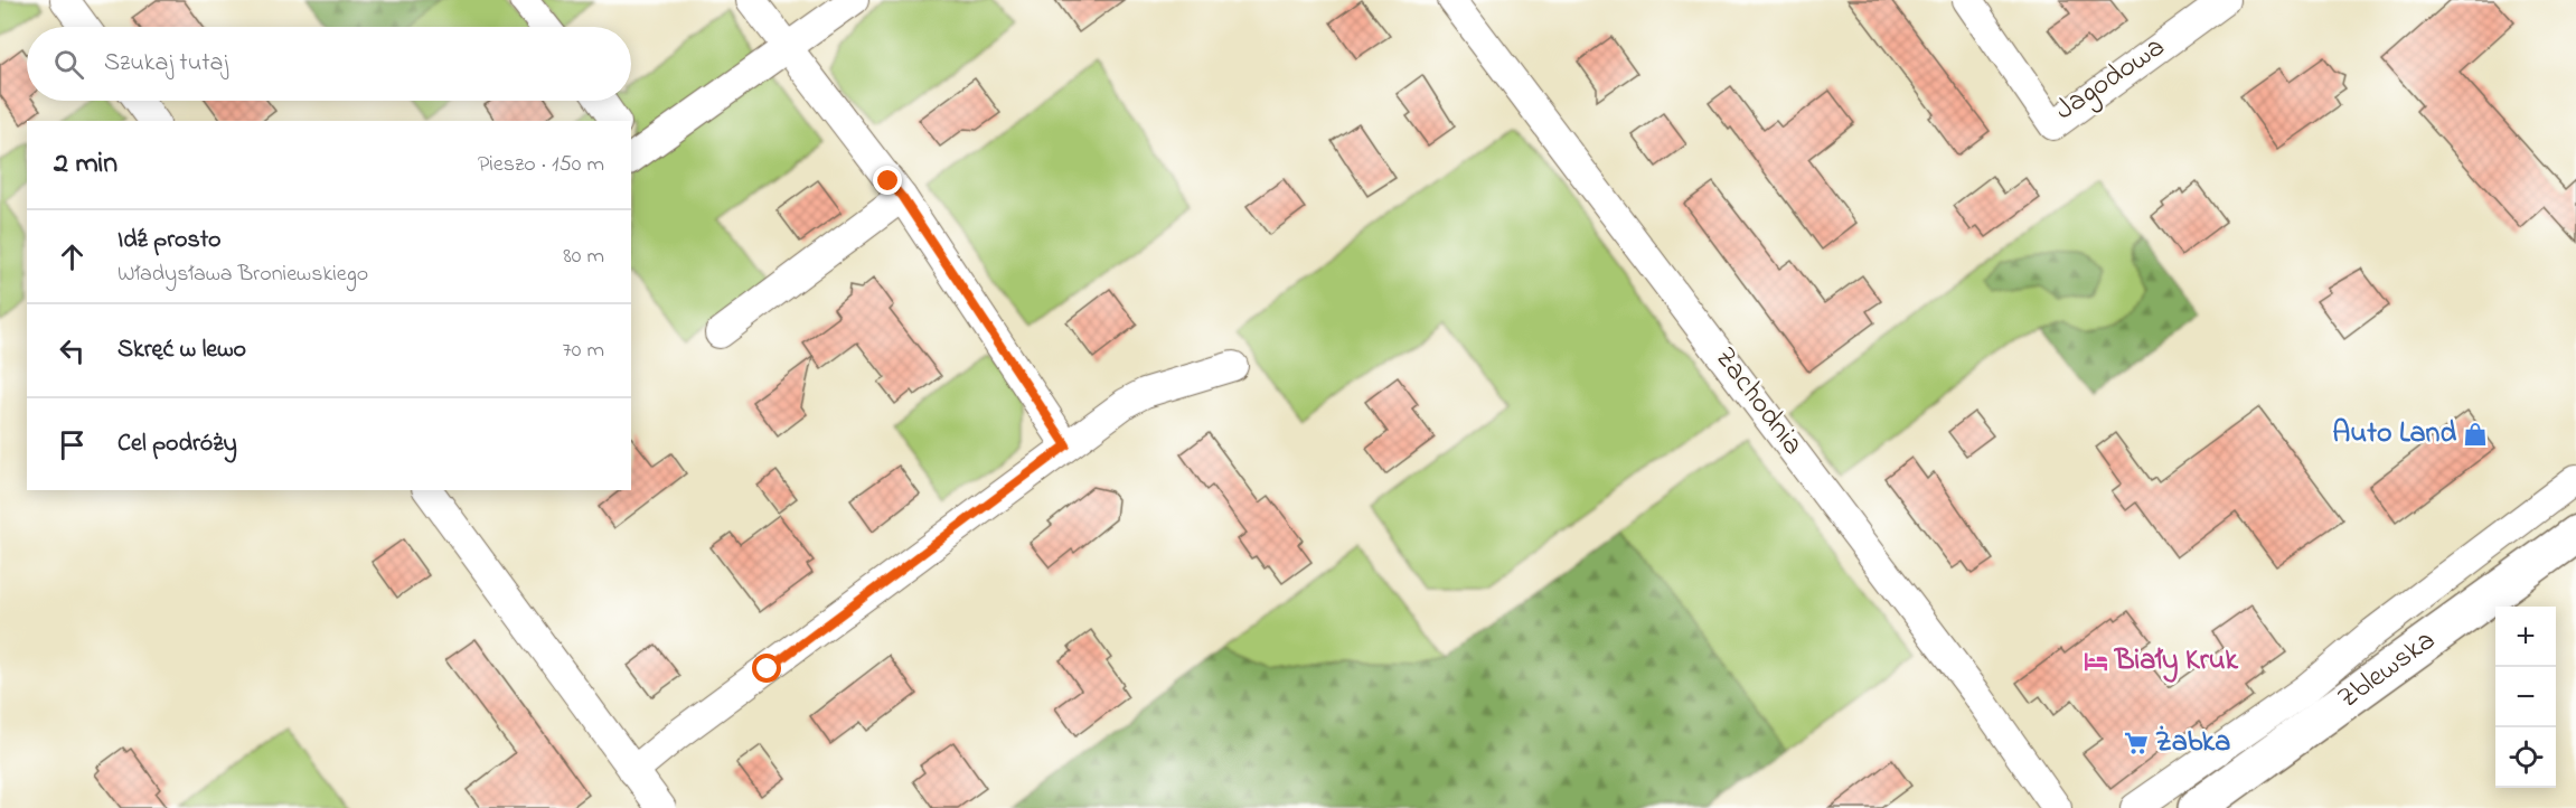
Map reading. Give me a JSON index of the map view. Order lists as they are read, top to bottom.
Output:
{
  "streets": {
    "main road": ["Zblewska"],
    "street": ["Jagodowa", "Zachodnia"]
  },
  "places": {
    "shop": ["Auto Land"],
    "hotel": ["Biały Kruk"],
    "supermarket": ["Żabka"]
  },
  "page": {
    "search": "Szukaj tutaj",
    "heading": ["2 min", "Pieszo · 150 m"],
    "list": [
      ["Idź prosto", "Władysława Broniewskiego", "80 m"],
      ["Skręć w lewo", "70 m"],
      "Cel podróży"
    ],
    "map_buttons": ["+", "−"]
  }
}
